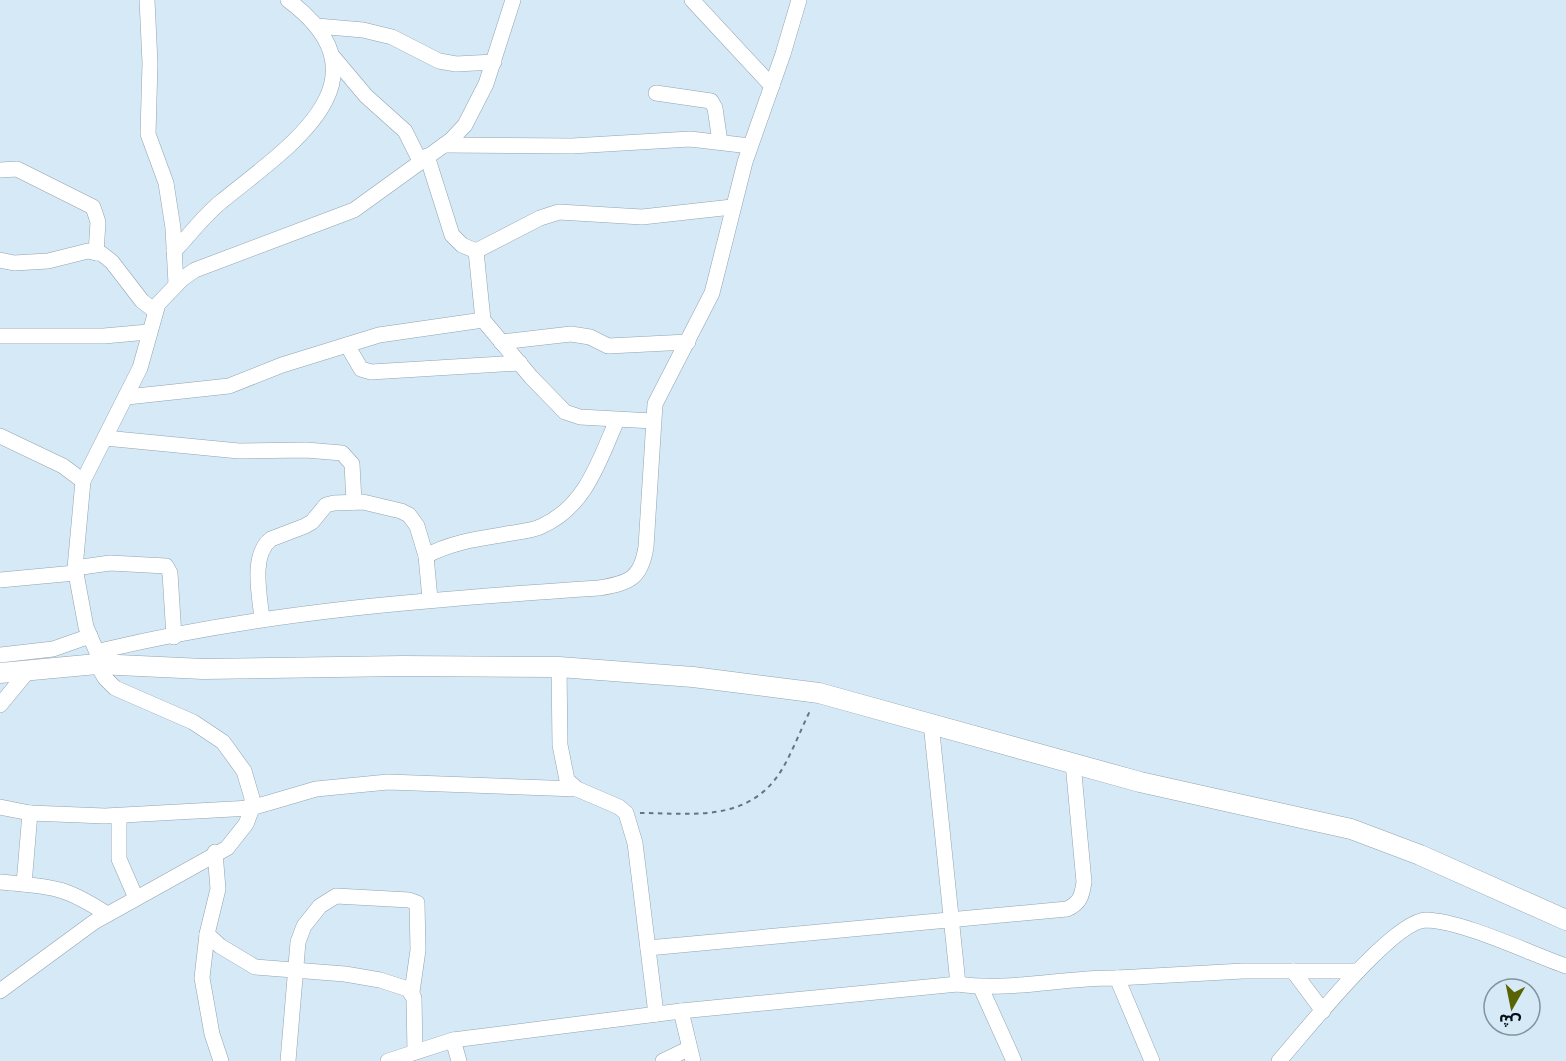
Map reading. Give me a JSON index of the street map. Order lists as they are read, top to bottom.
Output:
{
  "north": "bottom"
}
